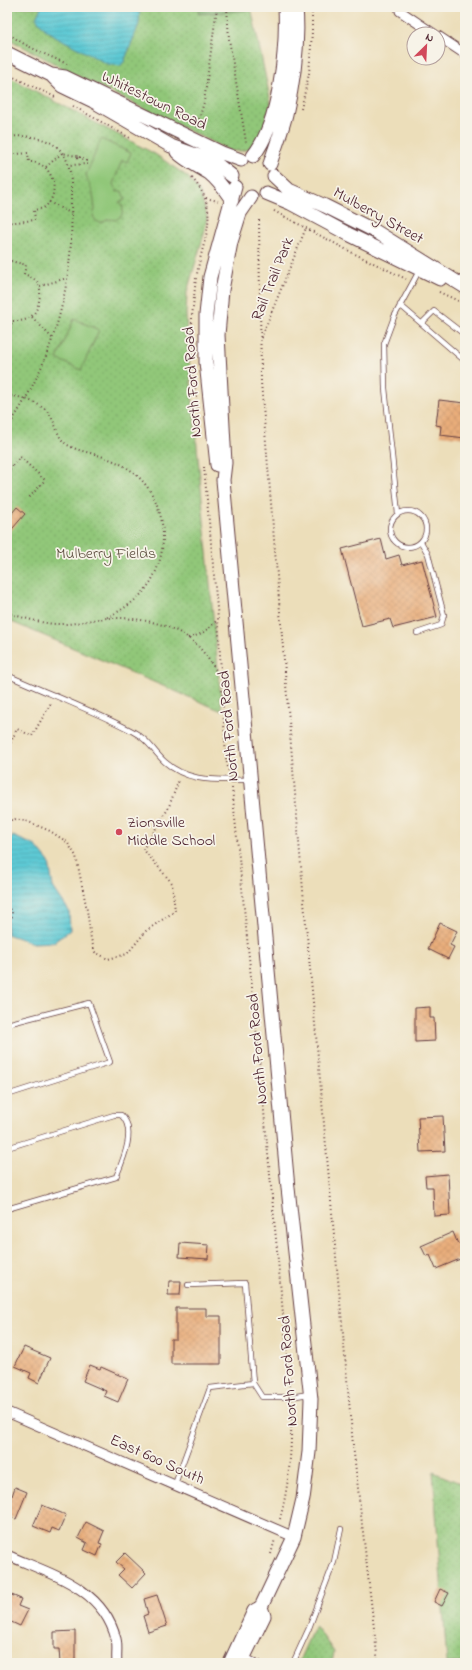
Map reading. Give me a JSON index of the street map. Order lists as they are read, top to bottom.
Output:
{
  "streets": {
    "main road": ["Whitestown Road", "Mulberry Street", "North Ford Road"],
    "street": ["East 600 South"],
    "path": ["Rail Trail Park"]
  },
  "crossings": [
    ["Whitestown Road", "Mulberry Street"],
    ["Whitestown Road", "North Ford Road"],
    ["Mulberry Street", "North Ford Road"],
    ["North Ford Road", "East 600 South"]
  ],
  "parks": ["Mulberry Fields"],
  "places": ["Zionsville Middle School"],
  "north": "top right"
}
